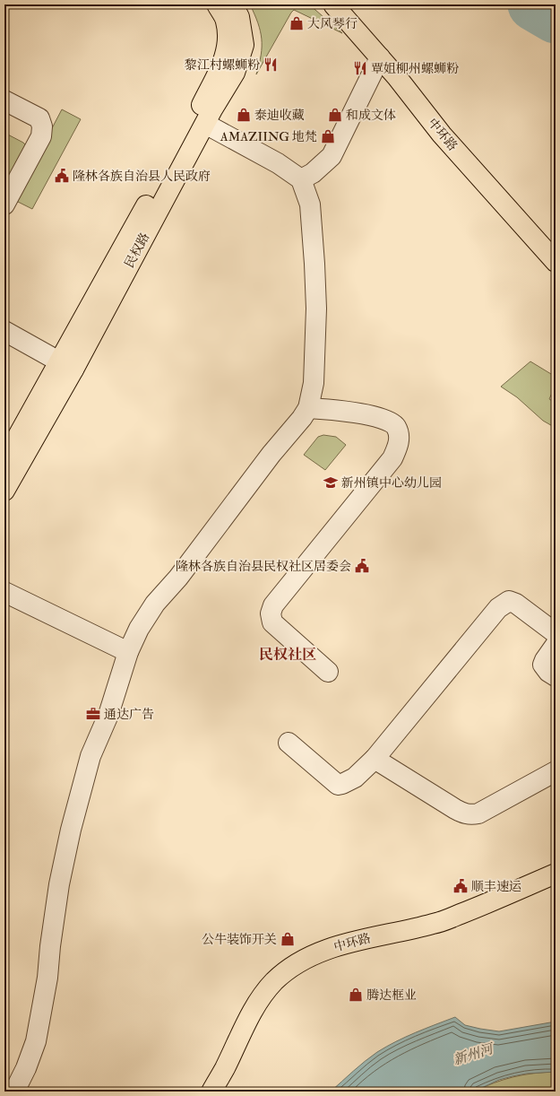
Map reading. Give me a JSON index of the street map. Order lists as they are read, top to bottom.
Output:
{
  "streets": {
    "main road": ["中环路", "民权路"]
  },
  "districts": ["民权社区"],
  "water": ["新州河"],
  "places": {
    "shop": [
      "大风琴行",
      "泰迪收藏",
      "和成文体",
      "AMAZIING 地梵",
      "公牛装饰开关",
      "腾达框业"
    ],
    "restaurant": ["黎江村螺蛳粉", "覃姐柳州螺蛳粉"],
    "public building": ["隆林各族自治县人民政府", "隆林各族自治县民权社区居委会", "顺丰速运"],
    "school or university": ["新州镇中心幼儿园"],
    "office": ["通达广告"]
  }
}
